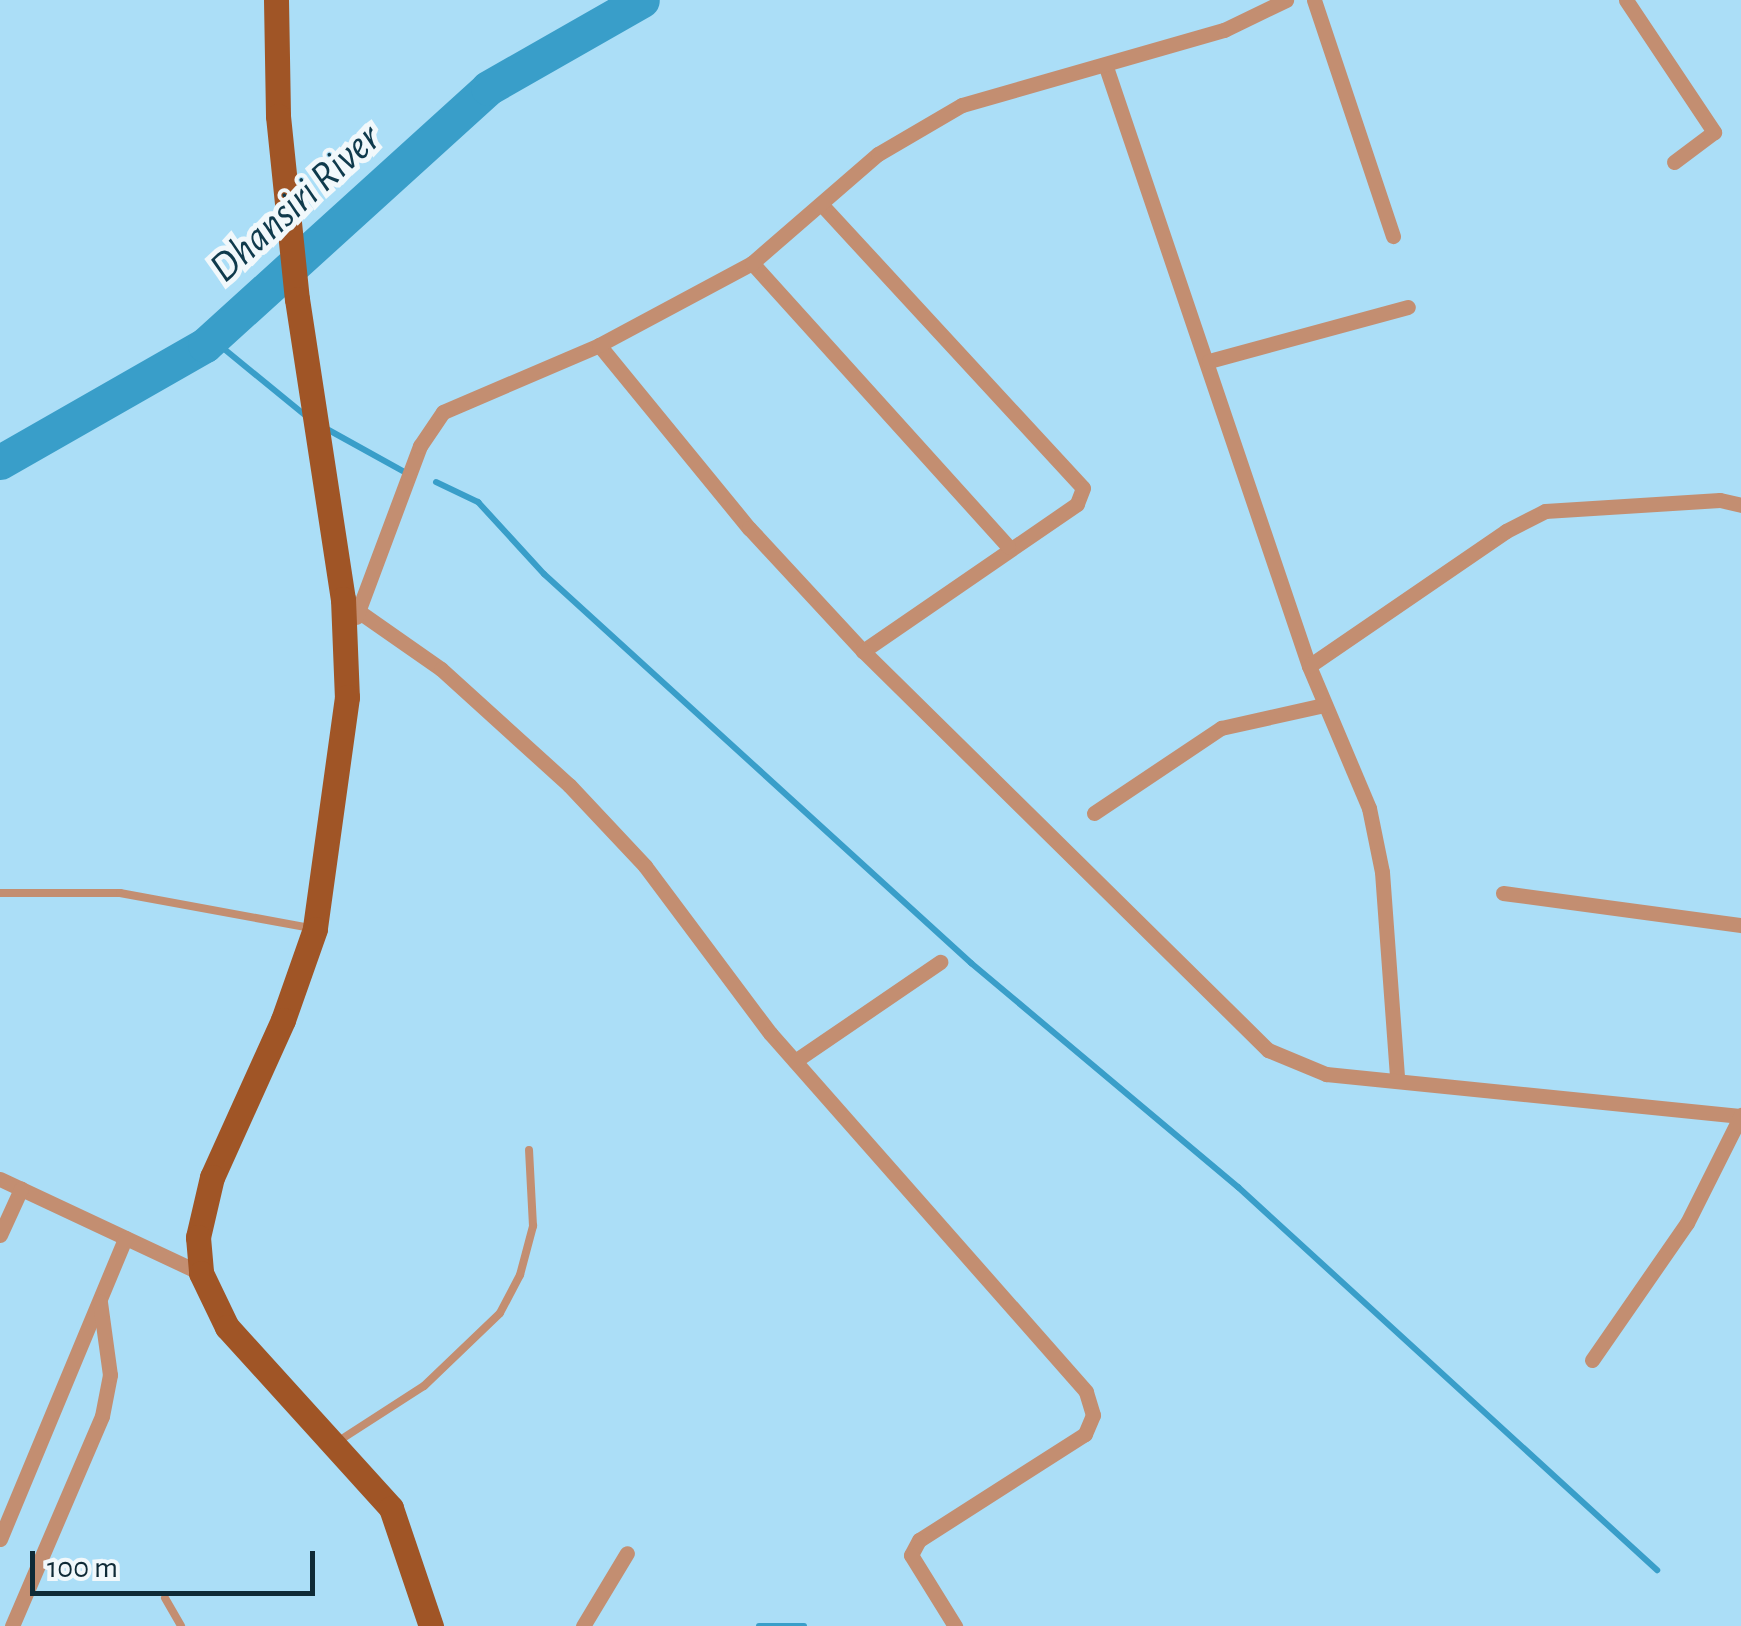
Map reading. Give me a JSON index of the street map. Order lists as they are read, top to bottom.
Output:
{
  "water": ["Dhansiri River"],
  "scale_bar": "100 m"
}
